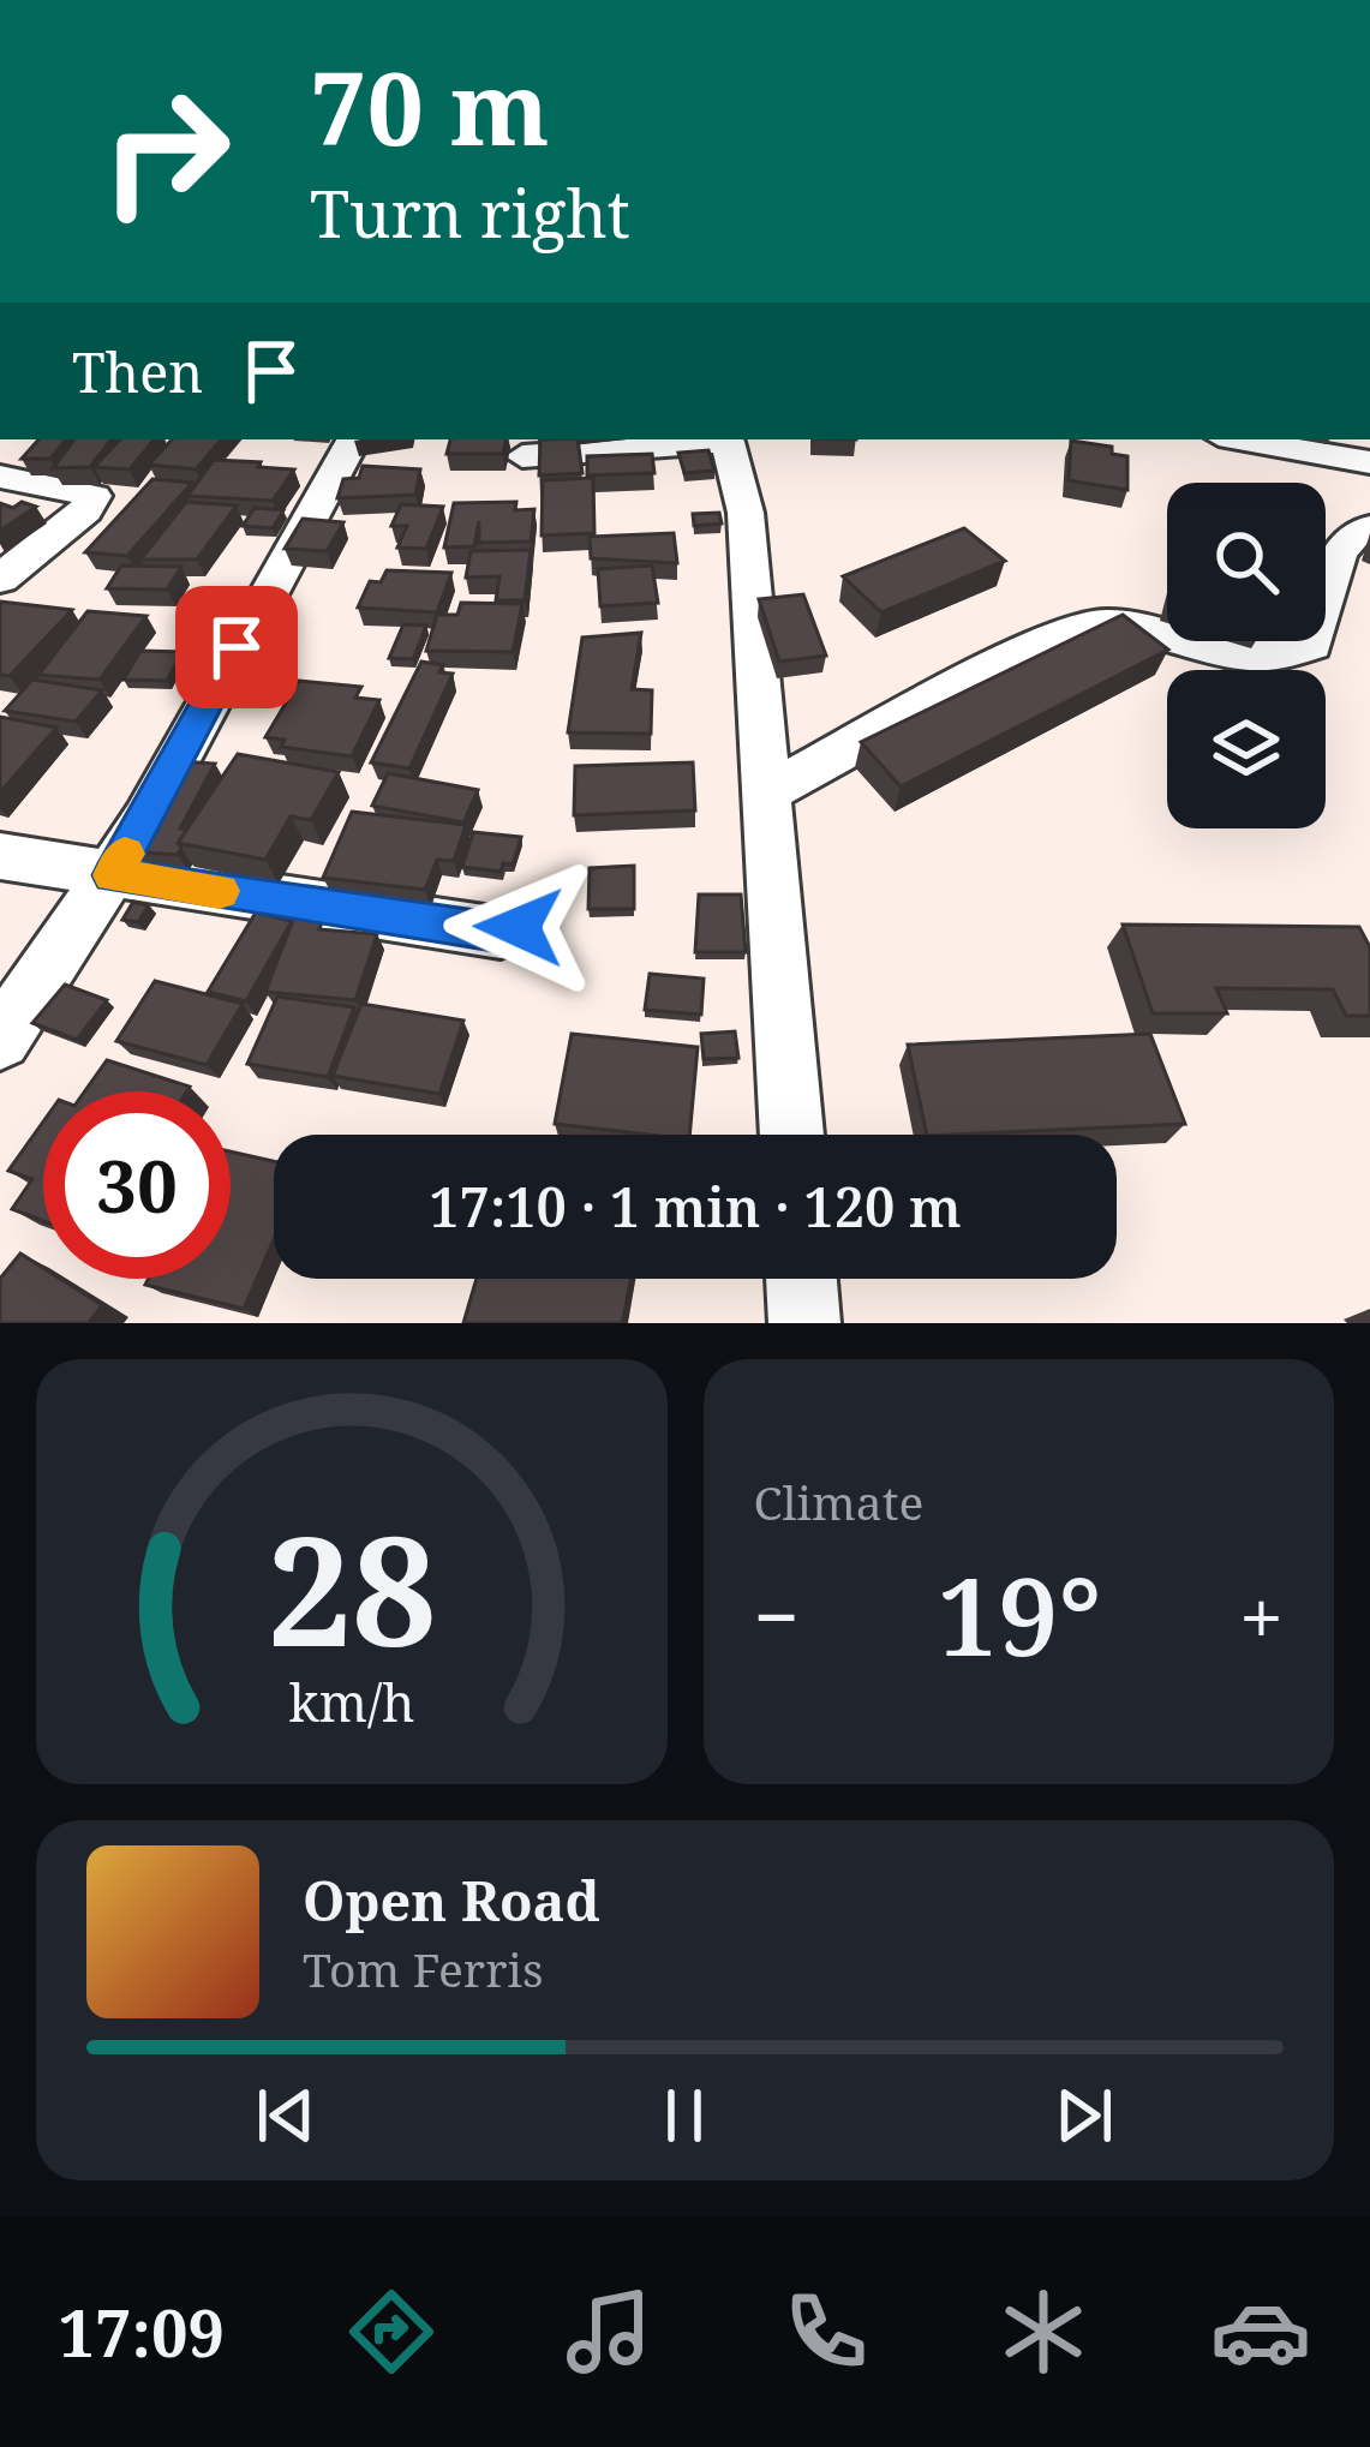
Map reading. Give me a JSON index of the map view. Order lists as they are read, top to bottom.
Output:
{
  "page": {
    "turn": ["70 m", "Turn right"],
    "then": "Then",
    "limit": "30",
    "trip": "17:10 · 1 min · 120 m",
    "tile": "Climate",
    "heat": ["−", "19°", "+"],
    "song": ["Open Road", "Tom Ferris"],
    "tabs": "17:09",
    "gauge": ["28", "km/h"]
  }
}
